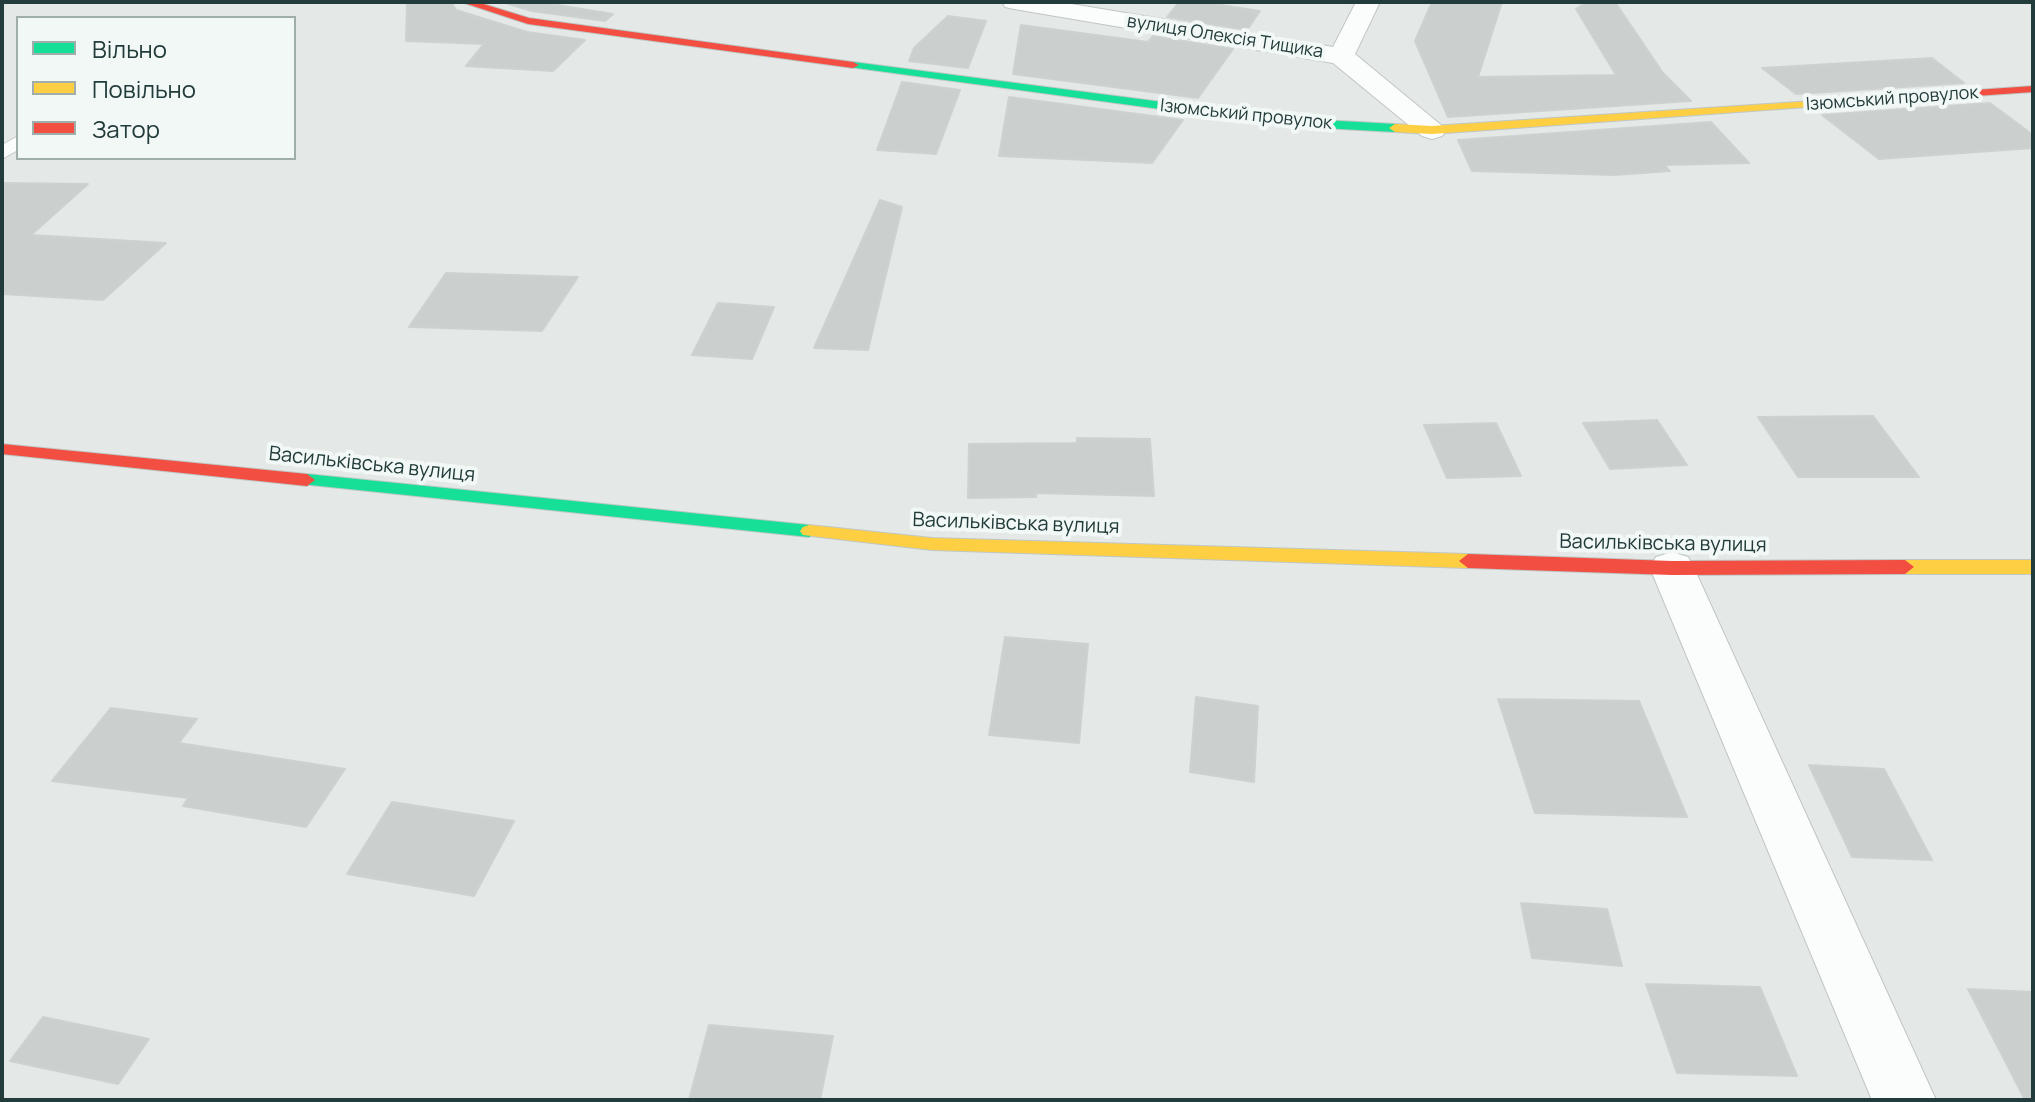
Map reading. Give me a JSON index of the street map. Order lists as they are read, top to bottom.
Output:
{
  "streets": {
    "street": ["вулиця Олексія Тищика", "Ізюмський провулок", "Васильківська вулиця"]
  },
  "legend": ["Вільно", "Повільно", "Затор"]
}
